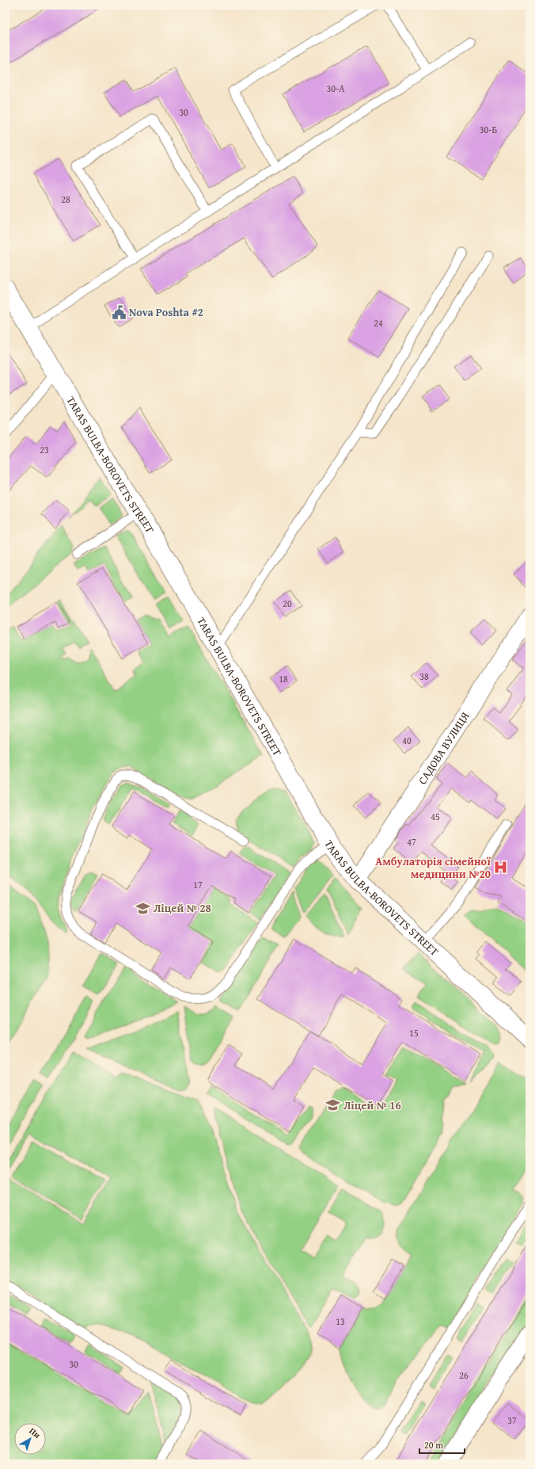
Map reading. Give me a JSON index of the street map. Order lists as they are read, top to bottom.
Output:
{
  "streets": {
    "street": ["TARAS BULBA-BOROVETS STREET", "САДОВА ВУЛИЦЯ"]
  },
  "crossings": [
    ["TARAS BULBA-BOROVETS STREET", "САДОВА ВУЛИЦЯ"]
  ],
  "places": {
    "public building": ["Nova Poshta #2"],
    "hospital": ["Амбулаторія сімейної медицини №20"],
    "school or university": ["Ліцей № 28", "Ліцей № 16"]
  },
  "house_numbers": [
    "30-А",
    "30",
    "30-Б",
    "28",
    "24",
    "23",
    "20",
    "38",
    "18",
    "40",
    "45",
    "47",
    "17",
    "15",
    "13",
    "30",
    "26",
    "37"
  ],
  "scale_bar": "20 m",
  "north": "top right"
}
